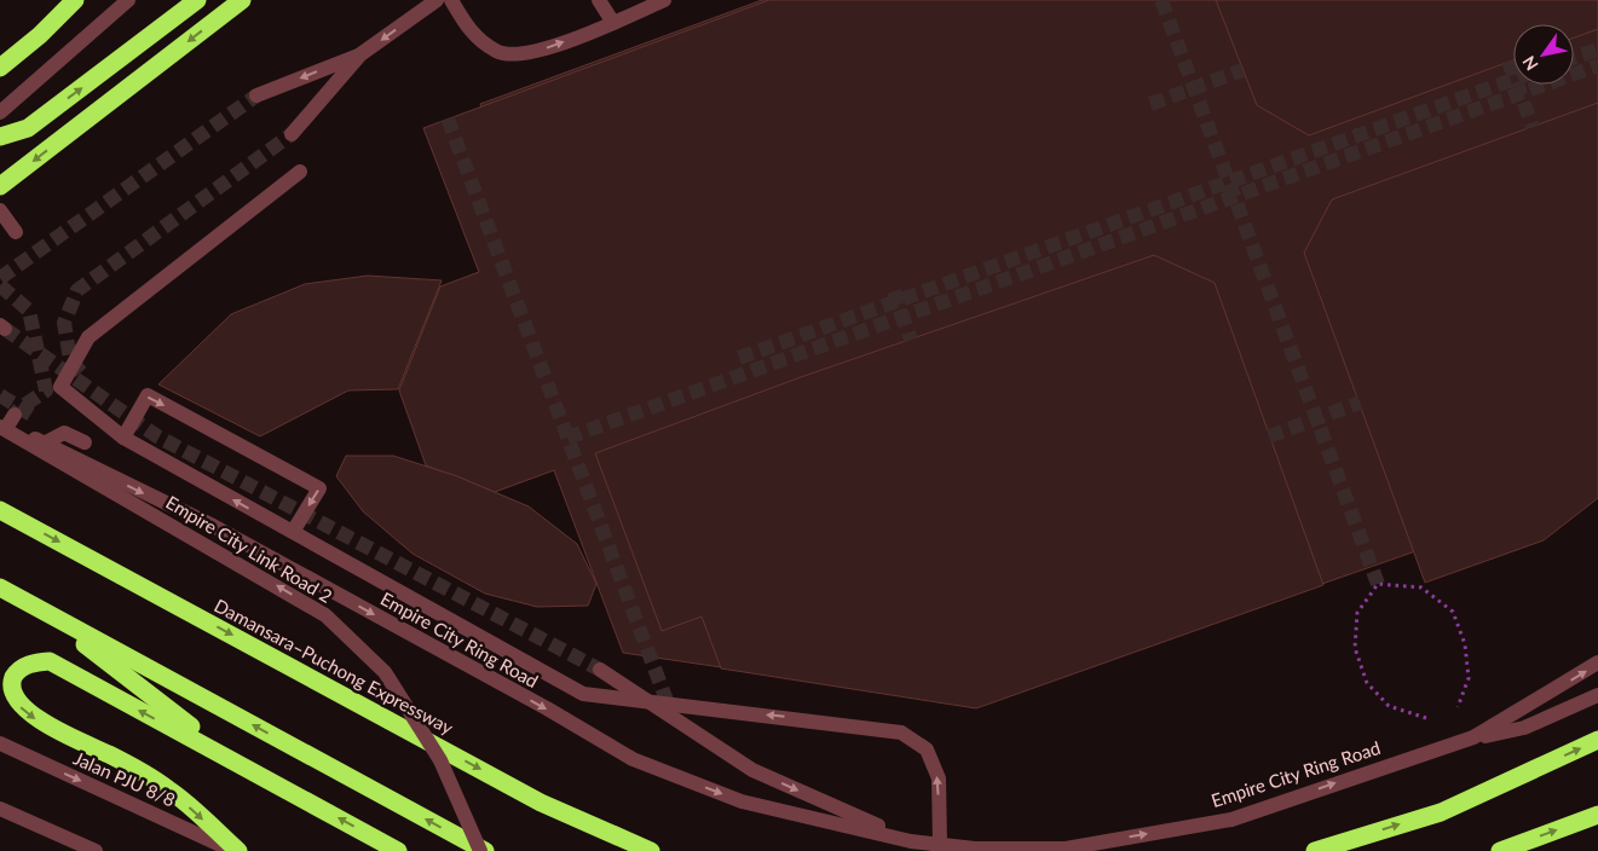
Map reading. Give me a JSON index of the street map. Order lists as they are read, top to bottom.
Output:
{
  "streets": {
    "highway": ["Damansara–Puchong Expressway"],
    "street": ["Empire City Link Road 2", "Empire City Ring Road", "Jalan PJU 8/8"]
  },
  "crossings": [
    ["Empire City Link Road 2", "Empire City Ring Road"]
  ],
  "north": "bottom left"
}
